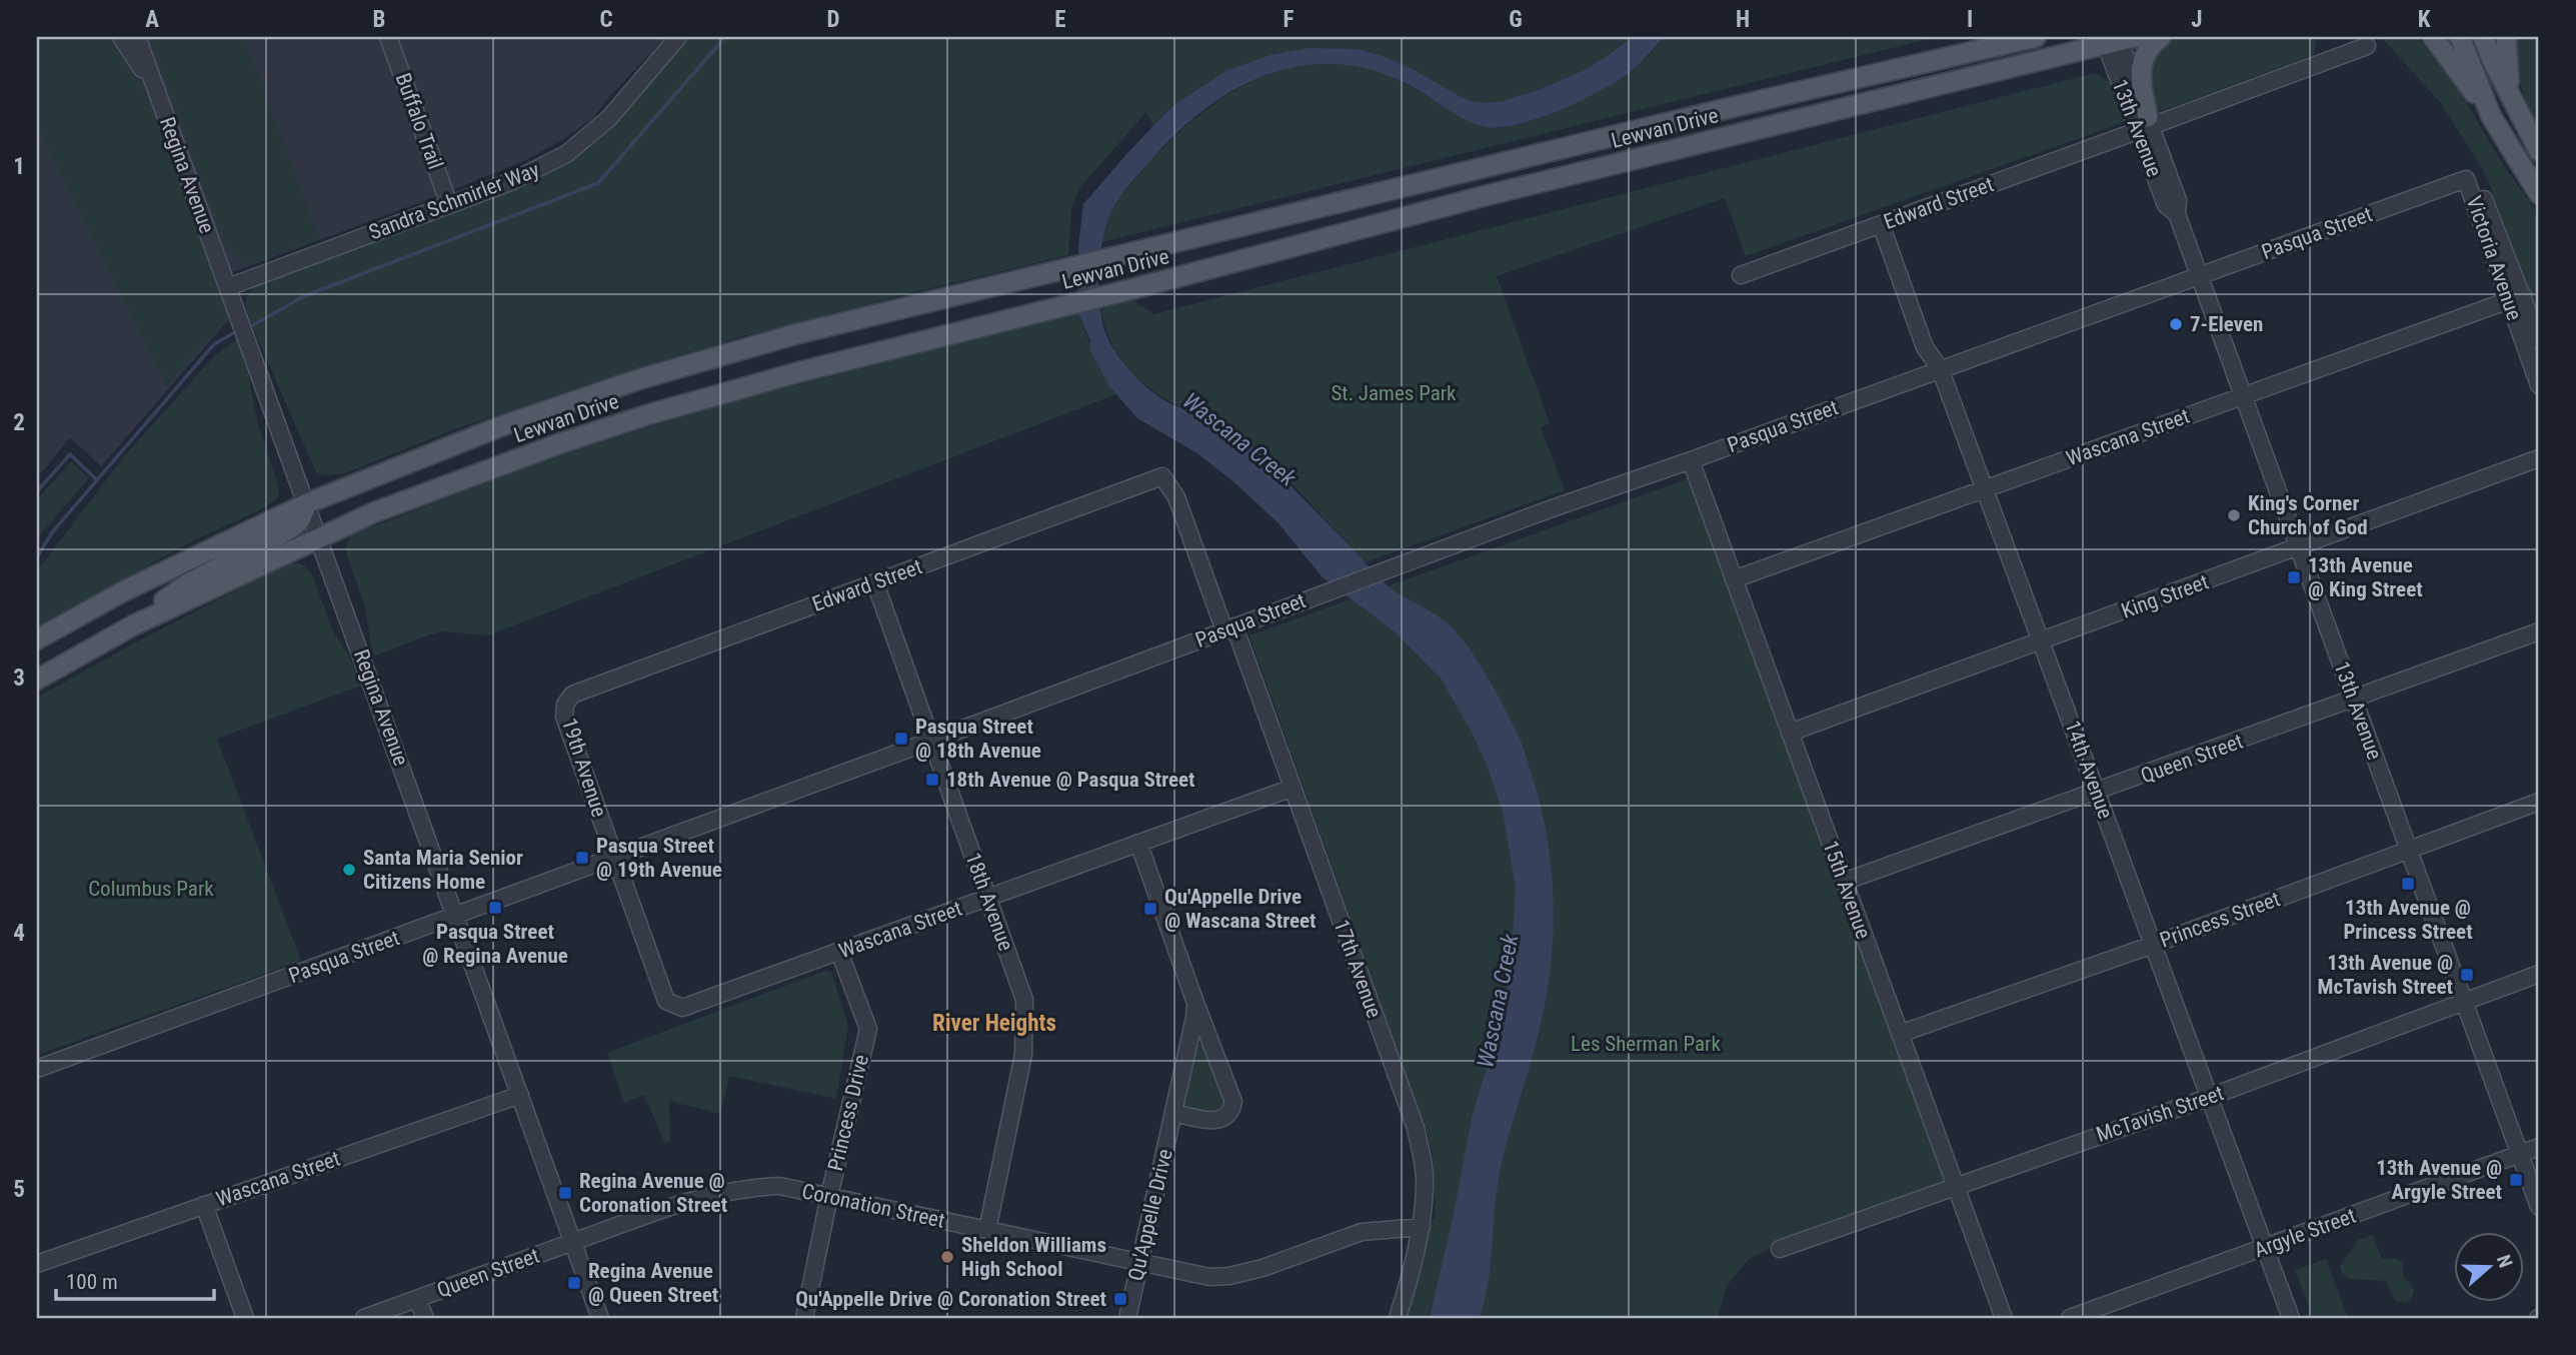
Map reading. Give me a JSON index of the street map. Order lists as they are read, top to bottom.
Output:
{
  "streets": {
    "main road": ["Lewvan Drive"],
    "street": [
      "Buffalo Trail",
      "13th Avenue",
      "Regina Avenue",
      "Sandra Schmirler Way",
      "Edward Street",
      "Pasqua Street",
      "Victoria Avenue",
      "Wascana Street",
      "King Street",
      "Queen Street",
      "19th Avenue",
      "14th Avenue",
      "15th Avenue",
      "18th Avenue",
      "Princess Street",
      "17th Avenue",
      "Princess Drive",
      "McTavish Street",
      "Coronation Street",
      "Qu'Appelle Drive",
      "Argyle Street"
    ]
  },
  "crossings": [
    ["Buffalo Trail", "Sandra Schmirler Way"],
    ["Lewvan Drive", "13th Avenue"],
    ["Lewvan Drive", "Regina Avenue"],
    ["13th Avenue", "Edward Street"],
    ["13th Avenue", "Pasqua Street"],
    ["13th Avenue", "Wascana Street"],
    ["13th Avenue", "King Street"],
    ["13th Avenue", "Queen Street"],
    ["13th Avenue", "Princess Street"],
    ["13th Avenue", "McTavish Street"],
    ["13th Avenue", "Argyle Street"],
    ["Regina Avenue", "Sandra Schmirler Way"],
    ["Regina Avenue", "Pasqua Street"],
    ["Regina Avenue", "Wascana Street"],
    ["Regina Avenue", "Queen Street"],
    ["Regina Avenue", "Coronation Street"],
    ["Edward Street", "19th Avenue"],
    ["Edward Street", "14th Avenue"],
    ["Edward Street", "18th Avenue"],
    ["Edward Street", "17th Avenue"],
    ["Pasqua Street", "Victoria Avenue"],
    ["Pasqua Street", "19th Avenue"],
    ["Pasqua Street", "14th Avenue"],
    ["Pasqua Street", "15th Avenue"],
    ["Pasqua Street", "18th Avenue"],
    ["Pasqua Street", "17th Avenue"],
    ["Victoria Avenue", "Wascana Street"],
    ["Wascana Street", "19th Avenue"],
    ["Wascana Street", "14th Avenue"],
    ["Wascana Street", "15th Avenue"],
    ["Wascana Street", "18th Avenue"],
    ["Wascana Street", "17th Avenue"],
    ["Wascana Street", "Princess Drive"],
    ["Wascana Street", "Qu'Appelle Drive"],
    ["King Street", "14th Avenue"],
    ["King Street", "15th Avenue"],
    ["Queen Street", "14th Avenue"],
    ["Queen Street", "15th Avenue"],
    ["Queen Street", "Coronation Street"],
    ["14th Avenue", "Princess Street"],
    ["14th Avenue", "McTavish Street"],
    ["14th Avenue", "Argyle Street"],
    ["15th Avenue", "Princess Street"],
    ["15th Avenue", "McTavish Street"],
    ["18th Avenue", "Coronation Street"],
    ["17th Avenue", "Coronation Street"],
    ["Princess Drive", "Coronation Street"],
    ["Coronation Street", "Qu'Appelle Drive"]
  ],
  "districts": ["River Heights"],
  "water": ["Wascana Creek"],
  "parks": ["St. James Park", "Columbus Park", "Les Sherman Park"],
  "places": {
    "other": [
      "7-Eleven",
      "King's Corner Church of God",
      "Santa Maria Senior Citizens Home",
      "Sheldon Williams High School"
    ],
    "transit": [
      "13th Avenue @ King Street",
      "Pasqua Street @ 18th Avenue",
      "18th Avenue @ Pasqua Street",
      "Pasqua Street @ 19th Avenue",
      "13th Avenue @ Princess Street",
      "Pasqua Street @ Regina Avenue",
      "Qu'Appelle Drive @ Wascana Street",
      "13th Avenue @ McTavish Street",
      "13th Avenue @ Argyle Street",
      "Regina Avenue @ Coronation Street",
      "Regina Avenue @ Queen Street",
      "Qu'Appelle Drive @ Coronation Street"
    ]
  },
  "scale_bar": "100 m",
  "north": "right",
  "grid": {
    "columns": [
      "A",
      "B",
      "C",
      "D",
      "E",
      "F",
      "G",
      "H",
      "I",
      "J",
      "K"
    ],
    "rows": [
      "1",
      "2",
      "3",
      "4",
      "5"
    ]
  }
}
